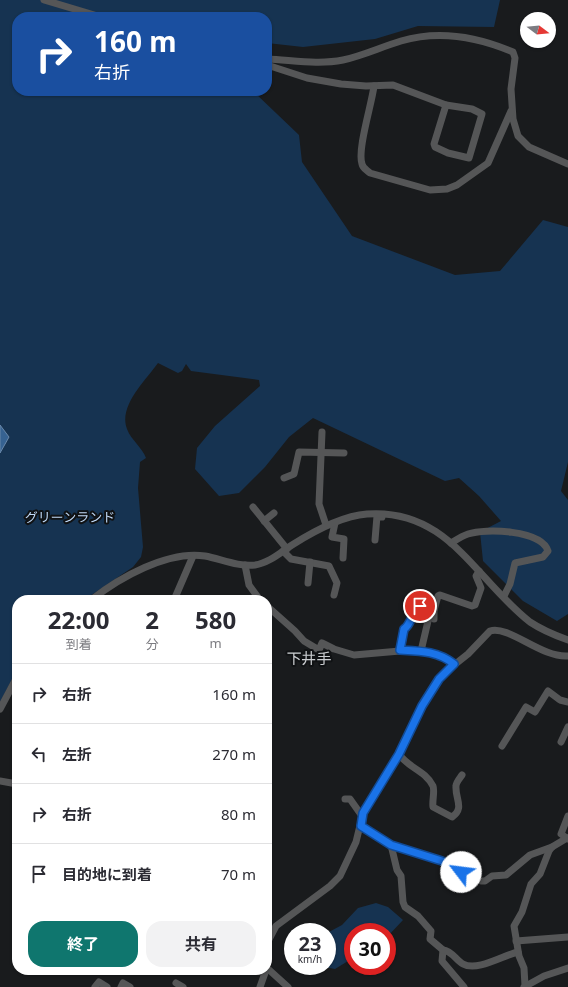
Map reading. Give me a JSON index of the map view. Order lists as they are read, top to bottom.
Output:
{
  "districts": ["下井手"],
  "parks": ["グリーンランド"],
  "north": "right",
  "page": {
    "turn": ["160 m", "右折"],
    "eta": [
      "22:00",
      "到着",
      "2",
      "分",
      "580",
      "m"
    ],
    "list": [
      {
        "name": "右折",
        "value": "160 m"
      },
      {
        "name": "左折",
        "value": "270 m"
      },
      {
        "name": "右折",
        "value": "80 m"
      },
      {
        "name": "目的地に到着",
        "value": "70 m"
      }
    ],
    "buttons": ["終了", "共有"],
    "speed": "23 km/h",
    "limit": "30"
  }
}
